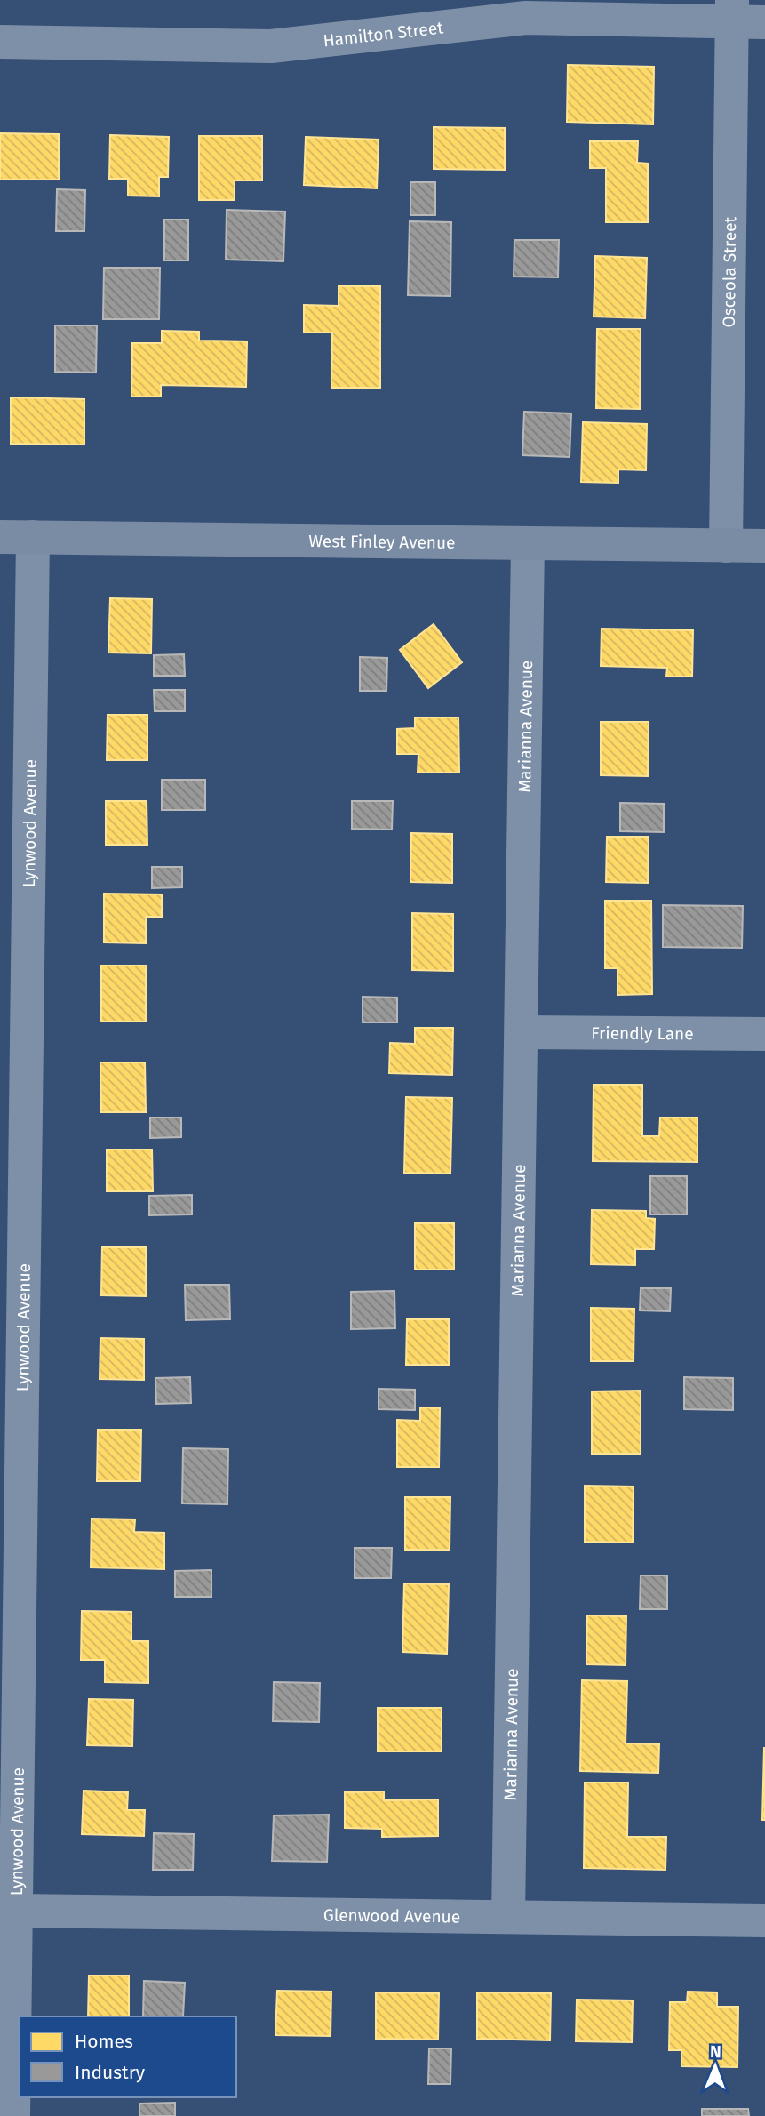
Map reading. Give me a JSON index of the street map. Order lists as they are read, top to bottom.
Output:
{
  "streets": {
    "main road": ["West Finley Avenue"],
    "street": [
      "Hamilton Street",
      "Osceola Street",
      "Marianna Avenue",
      "Lynwood Avenue",
      "Friendly Lane",
      "Glenwood Avenue"
    ]
  },
  "crossings": [
    ["Hamilton Street", "Osceola Street"],
    ["Osceola Street", "West Finley Avenue"],
    ["West Finley Avenue", "Marianna Avenue"],
    ["West Finley Avenue", "Lynwood Avenue"],
    ["Marianna Avenue", "Friendly Lane"],
    ["Marianna Avenue", "Glenwood Avenue"],
    ["Lynwood Avenue", "Glenwood Avenue"]
  ],
  "legend": ["Homes", "Industry"],
  "north": "top"
}
